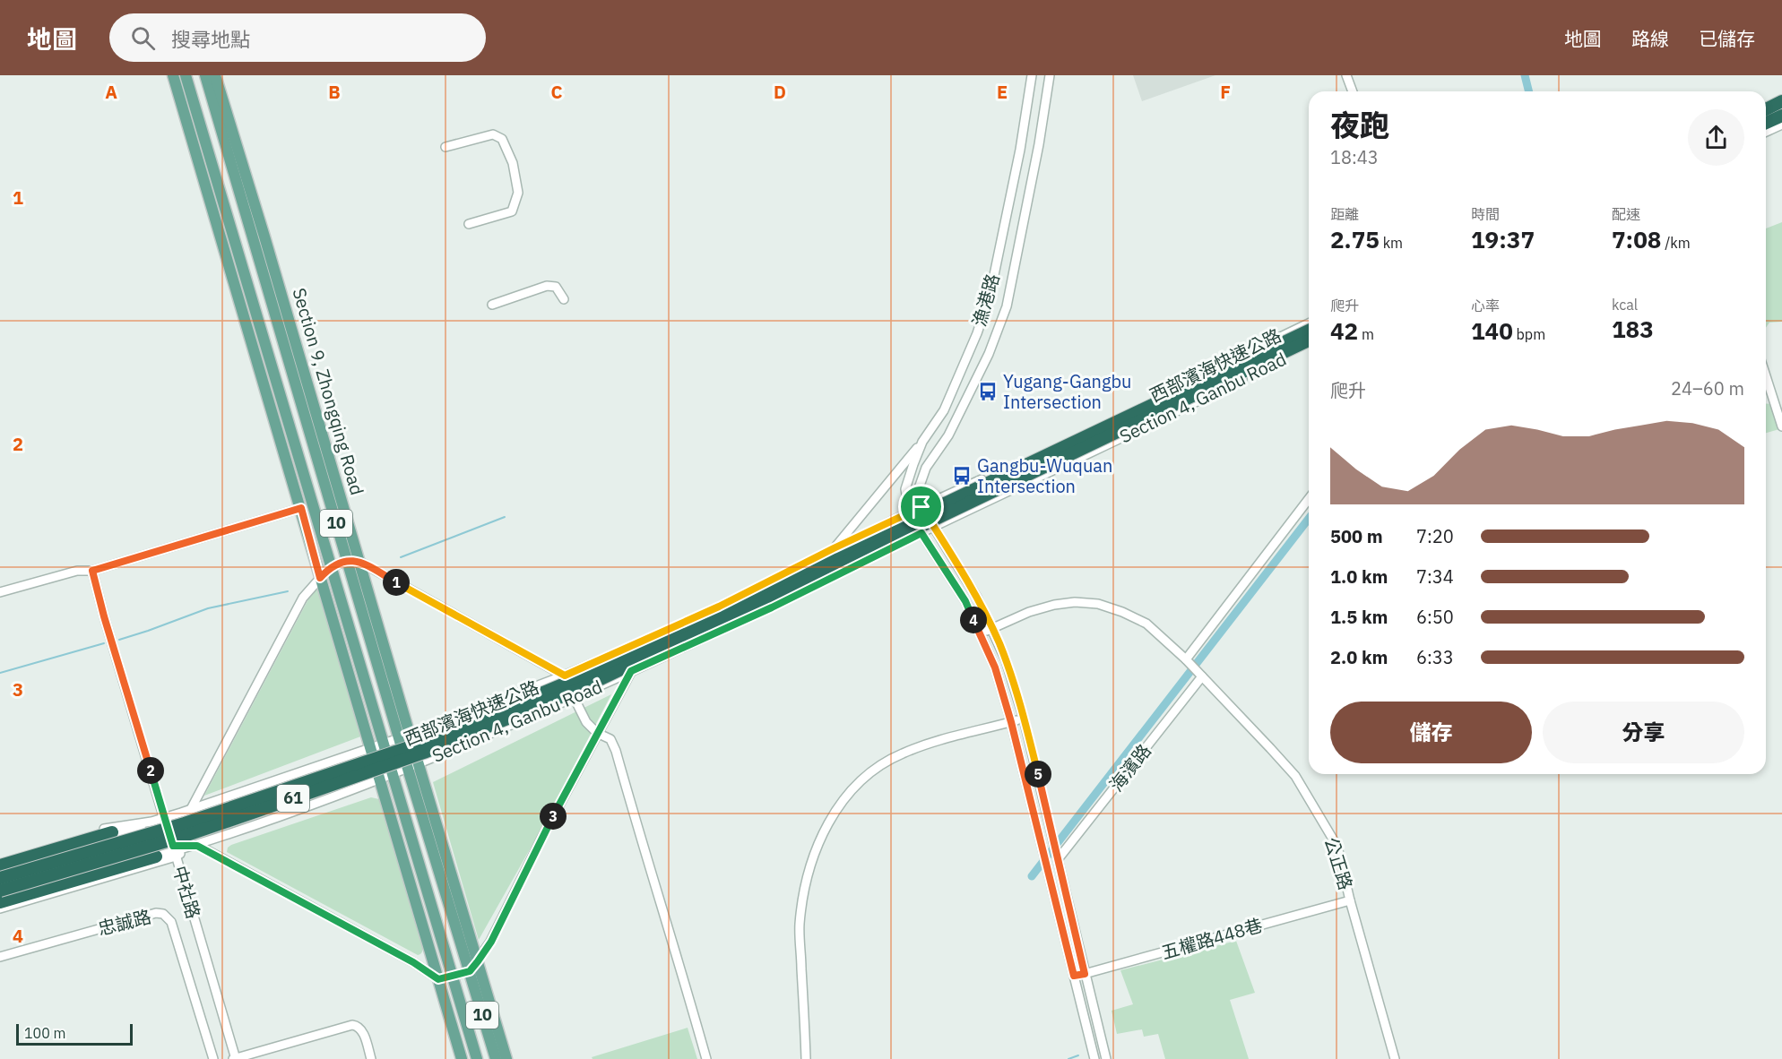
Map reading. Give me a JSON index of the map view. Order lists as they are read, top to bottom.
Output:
{
  "streets": {
    "highway": ["西部濱海快速公路", "61"],
    "main road": ["Section 9, Zhongqing Road", "10"],
    "street": [
      "漁港路",
      "Section 4, Ganbu Road",
      "海濱路",
      "公正路",
      "中社路",
      "忠誠路",
      "五權路448巷"
    ]
  },
  "crossings": [
    ["漁港路", "Section 4, Ganbu Road"],
    ["Section 9, Zhongqing Road", "Section 4, Ganbu Road"],
    ["Section 4, Ganbu Road", "10"],
    ["Section 4, Ganbu Road", "中社路"],
    ["海濱路", "公正路"],
    ["公正路", "五權路448巷"]
  ],
  "places": {
    "bus stop": ["Yugang-Gangbu Intersection", "Gangbu-Wuquan Intersection"]
  },
  "scale_bar": "100 m",
  "page": {
    "header": "地圖",
    "search": "搜尋地點",
    "nav": ["地圖", "路線", "已儲存"],
    "heading": ["夜跑", "18:43"],
    "stats": [
      ["距離", "2.75 km"],
      ["時間", "19:37"],
      ["配速", "7:08 /km"],
      ["爬升", "42 m"],
      ["心率", "140 bpm"],
      ["kcal", "183"]
    ],
    "chart": ["爬升", "24–60 m"],
    "list": [
      {
        "name": "500 m",
        "note": "7:20"
      },
      {
        "name": "1.0 km",
        "note": "7:34"
      },
      {
        "name": "1.5 km",
        "note": "6:50"
      },
      {
        "name": "2.0 km",
        "note": "6:33"
      }
    ],
    "pins": [
      "1",
      "4",
      "2",
      "5",
      "3"
    ],
    "buttons": ["儲存", "分享"],
    "scale": "100 m"
  },
  "grid": {
    "columns": [
      "A",
      "B",
      "C",
      "D",
      "E",
      "F"
    ],
    "rows": [
      "1",
      "2",
      "3",
      "4"
    ]
  }
}
